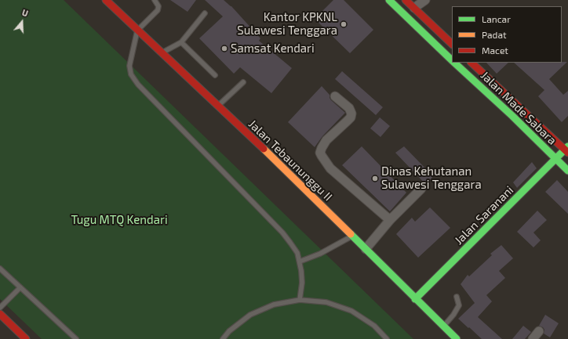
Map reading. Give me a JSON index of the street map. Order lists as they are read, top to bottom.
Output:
{
  "streets": {
    "street": ["Jalan Made Sabara", "Jalan Tebaununggu II", "Jalan Saranani"]
  },
  "crossings": [
    ["Jalan Made Sabara", "Jalan Saranani"],
    ["Jalan Tebaununggu II", "Jalan Saranani"]
  ],
  "parks": ["Tugu MTQ Kendari"],
  "places": ["Kantor KPKNL Sulawesi Tenggara", "Samsat Kendari", "Dinas Kehutanan Sulawesi Tenggara"],
  "legend": ["Lancar", "Padat", "Macet"],
  "north": "top"
}
